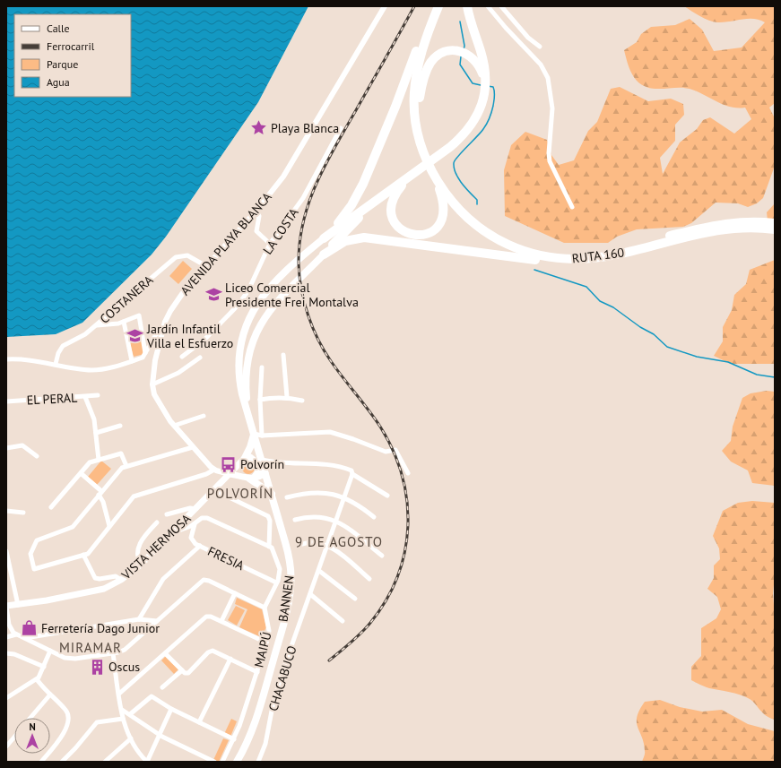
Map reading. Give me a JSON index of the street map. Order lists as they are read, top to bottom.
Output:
{
  "streets": {
    "highway": ["RUTA 160"],
    "main road": ["VISTA HERMOSA", "BANNEN"],
    "street": [
      "LA COSTA",
      "AVENIDA PLAYA BLANCA",
      "COSTANERA",
      "EL PERAL",
      "FRESIA",
      "MAIPÚ",
      "CHACABUCO"
    ]
  },
  "crossings": [
    ["AVENIDA PLAYA BLANCA", "COSTANERA"],
    ["AVENIDA PLAYA BLANCA", "VISTA HERMOSA"]
  ],
  "districts": ["POLVORÍN", "9 DE AGOSTO", "MIRAMAR"],
  "places": {
    "place": ["Playa Blanca"],
    "school or university": ["Liceo Comercial Presidente Frei Montalva", "Jardín Infantil Villa el Esfuerzo"],
    "bus stop": ["Polvorín"],
    "shop": ["Ferretería Dago Junior"],
    "building": ["Oscus"]
  },
  "legend": [
    "Calle",
    "Ferrocarril",
    "Parque",
    "Agua"
  ],
  "north": "top"
}
